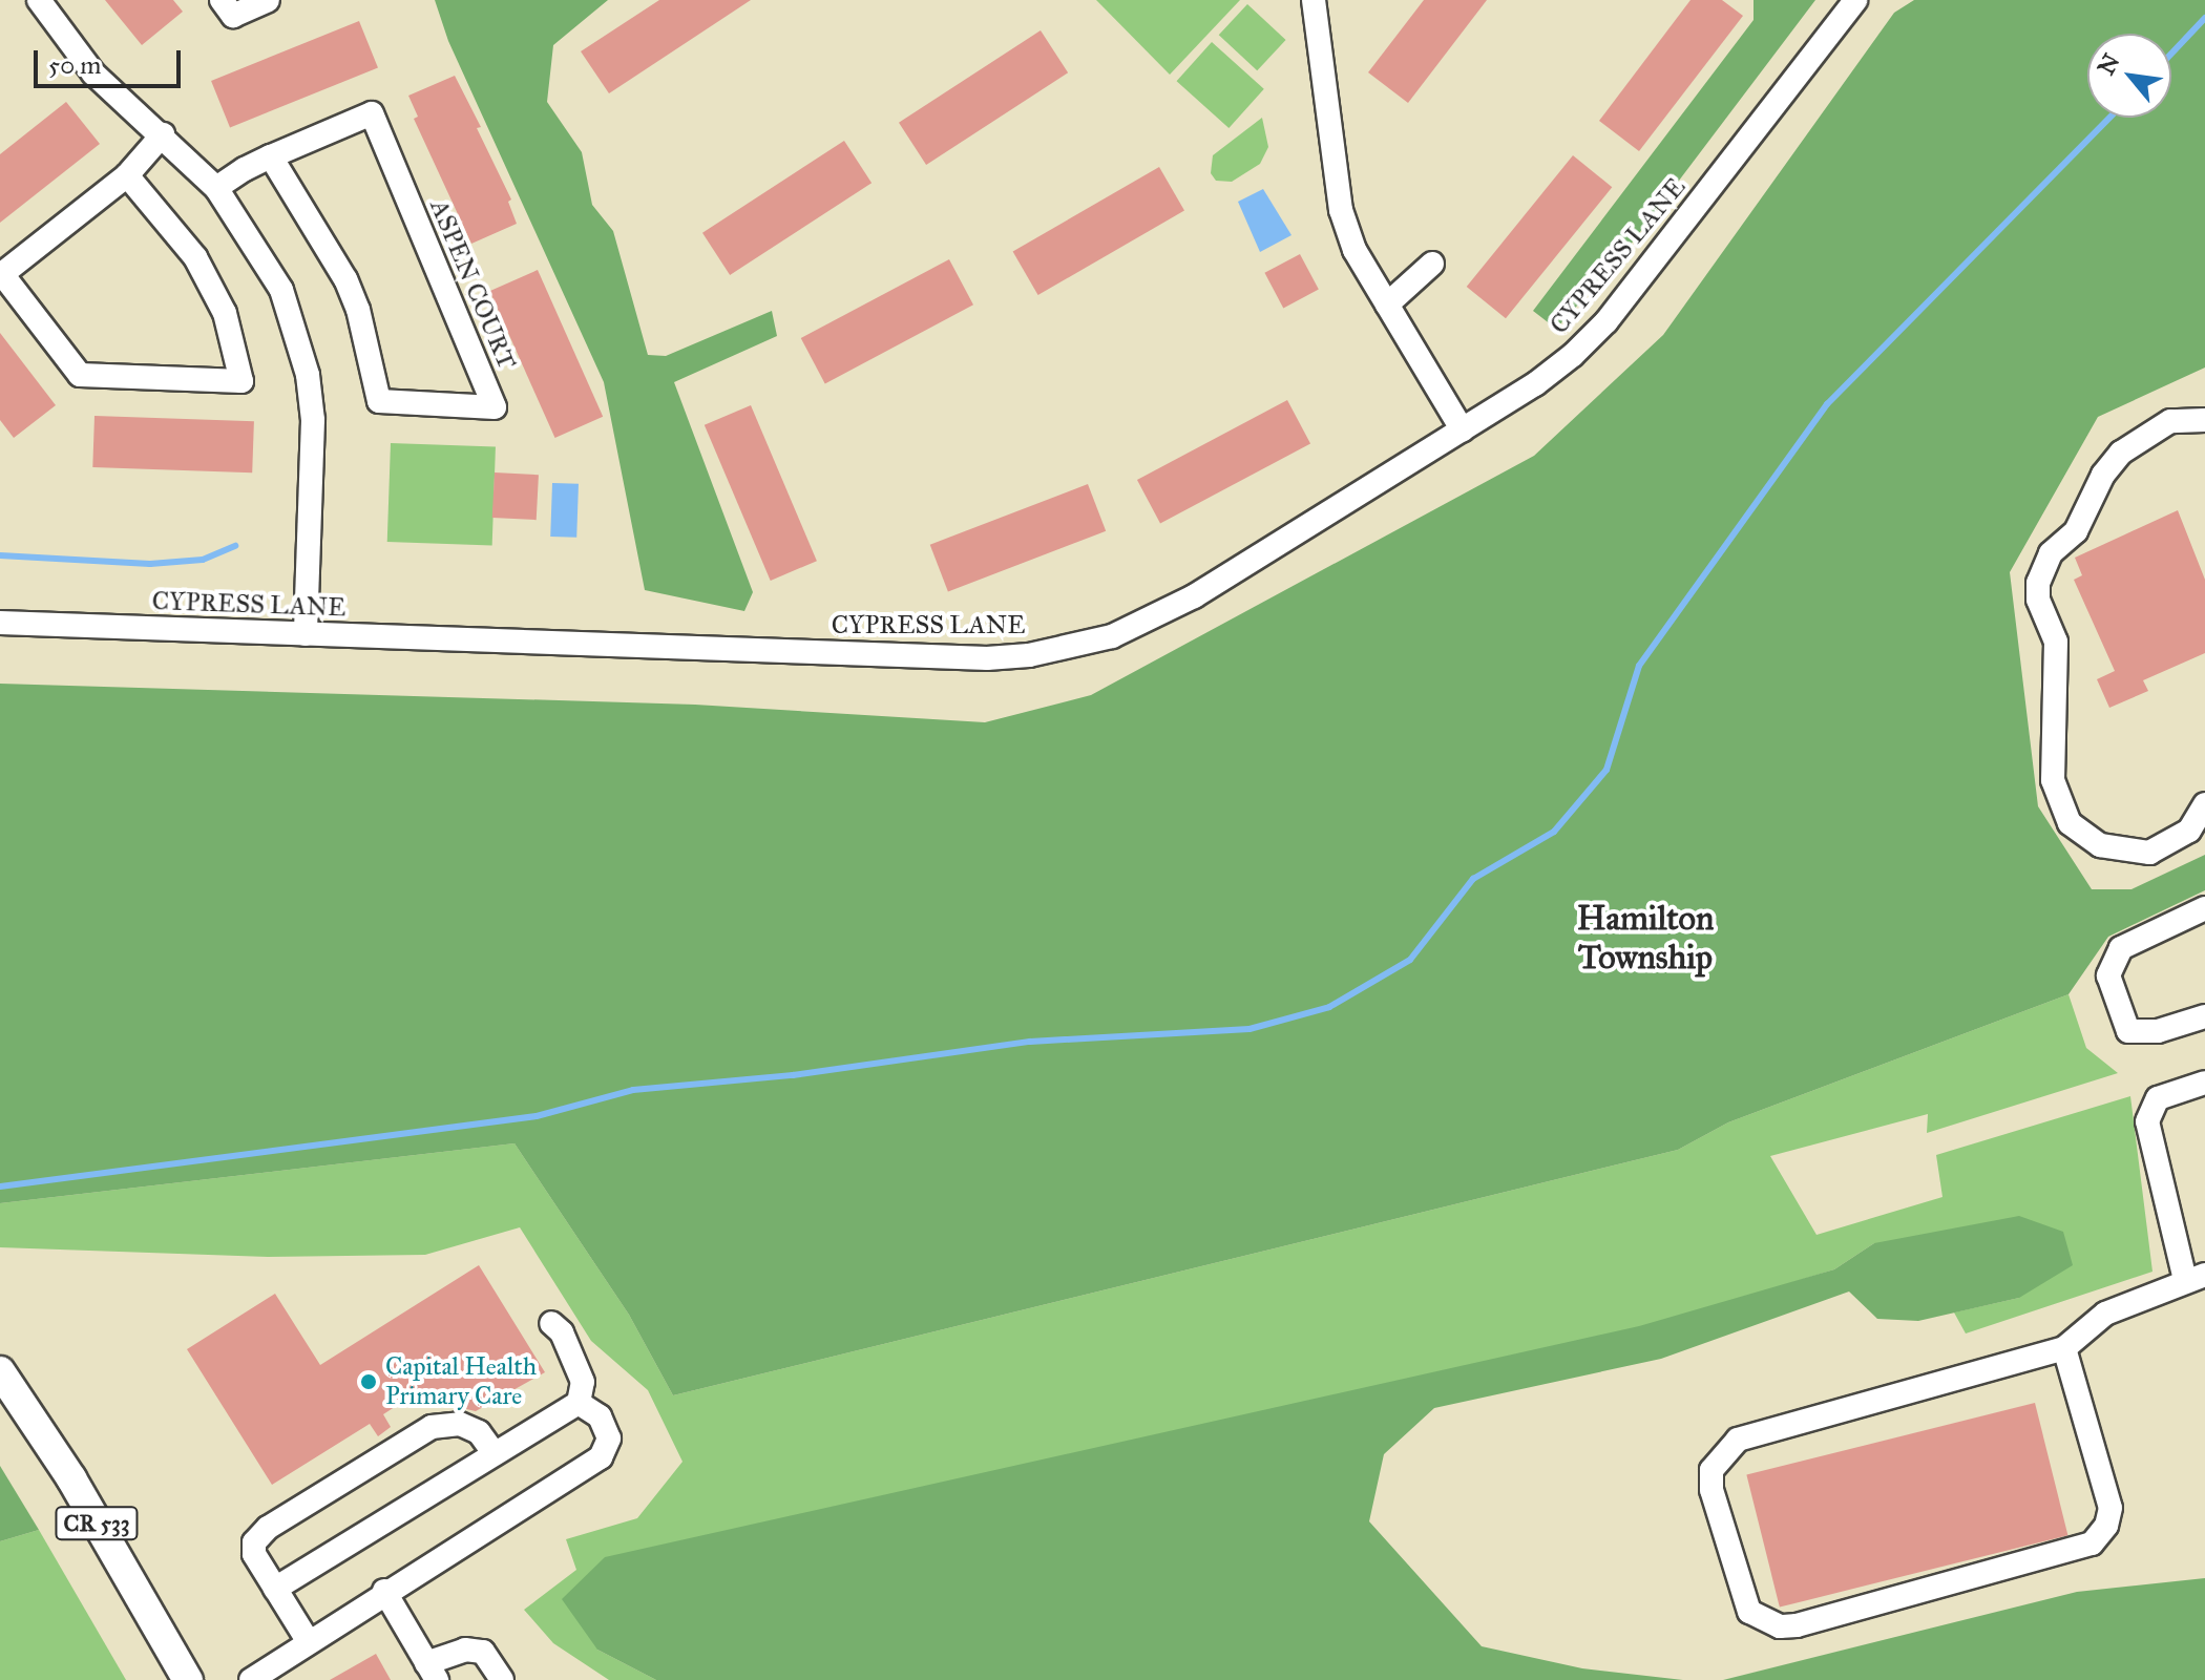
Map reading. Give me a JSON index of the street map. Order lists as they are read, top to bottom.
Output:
{
  "streets": {
    "main road": ["CR 533"],
    "street": ["CYPRESS LANE", "ASPEN COURT"]
  },
  "districts": ["Hamilton Township"],
  "places": ["Capital Health Primary Care"],
  "scale_bar": "50 m",
  "north": "top left"
}
